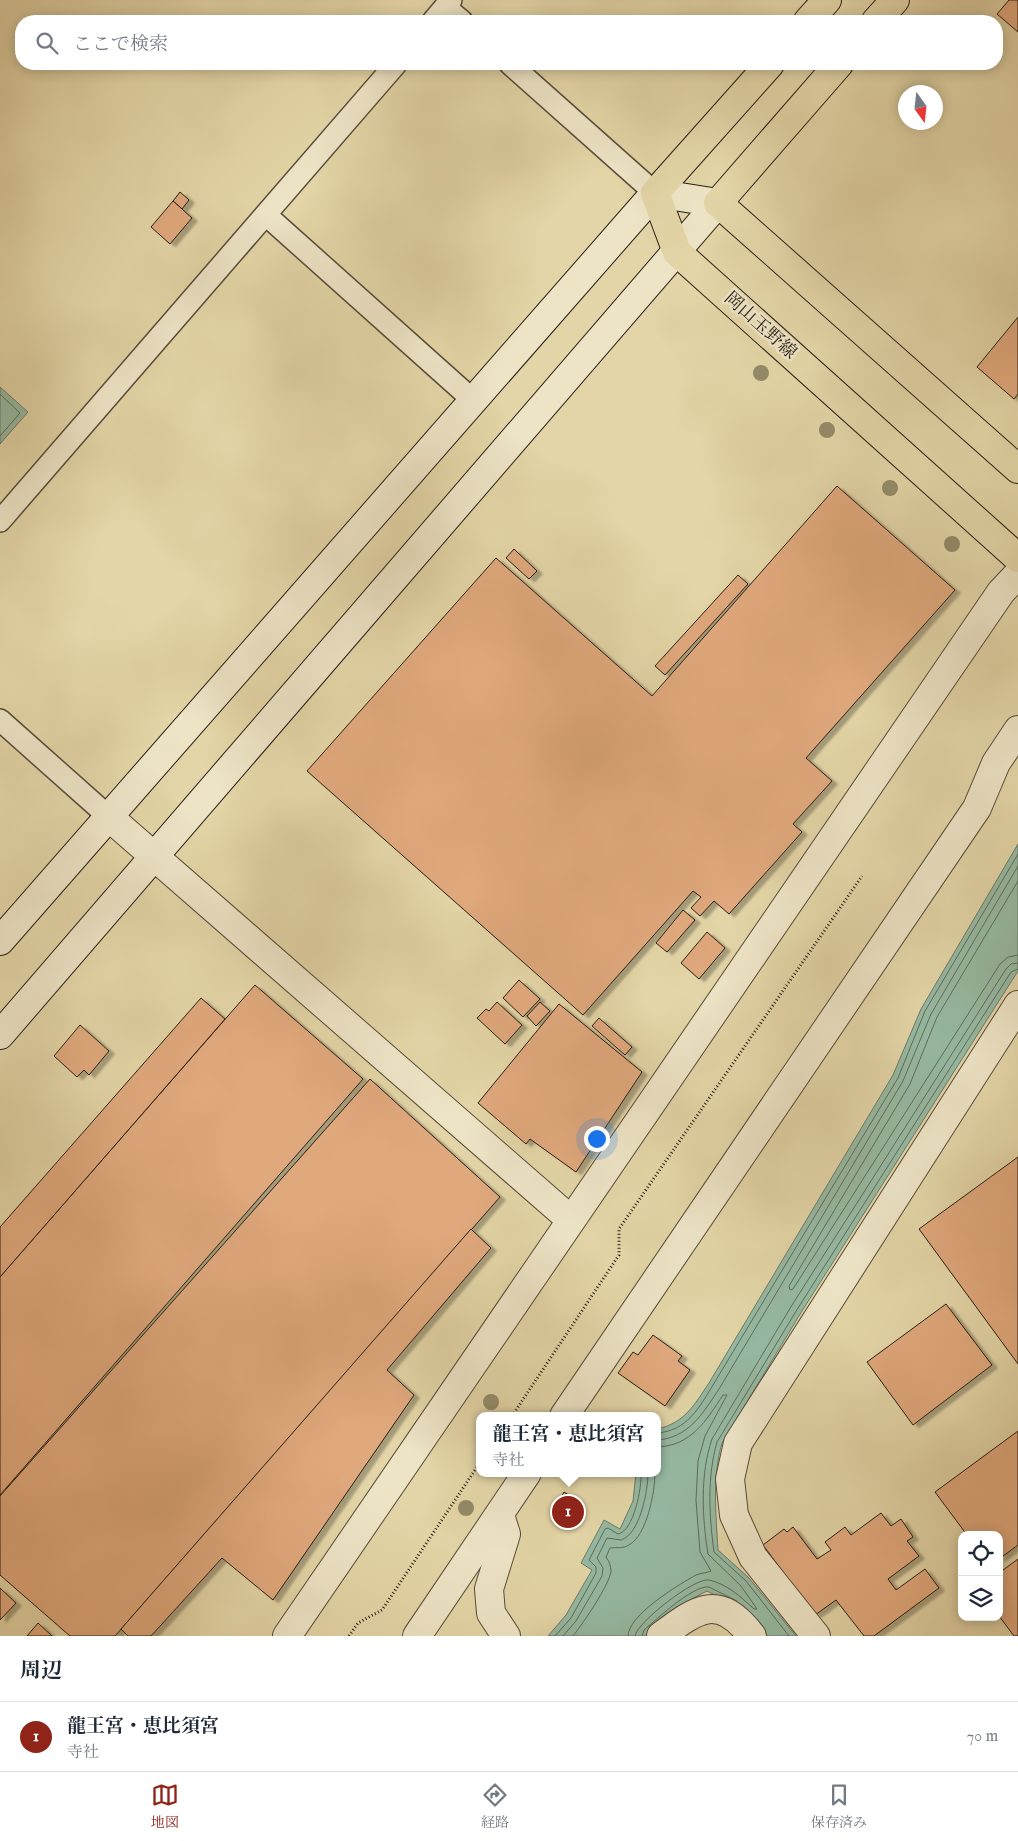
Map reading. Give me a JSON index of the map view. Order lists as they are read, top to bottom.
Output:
{
  "streets": {
    "main road": ["岡山玉野線"]
  },
  "north": "bottom",
  "page": {
    "search": "ここで検索",
    "popup": ["龍王宮・恵比須宮", "寺社"],
    "pins": "1",
    "heading": "周辺",
    "list": [
      {
        "mark": "1",
        "name": "龍王宮・恵比須宮",
        "note": "寺社",
        "value": "70 m"
      }
    ],
    "nav": ["地図", "経路", "保存済み"]
  }
}
